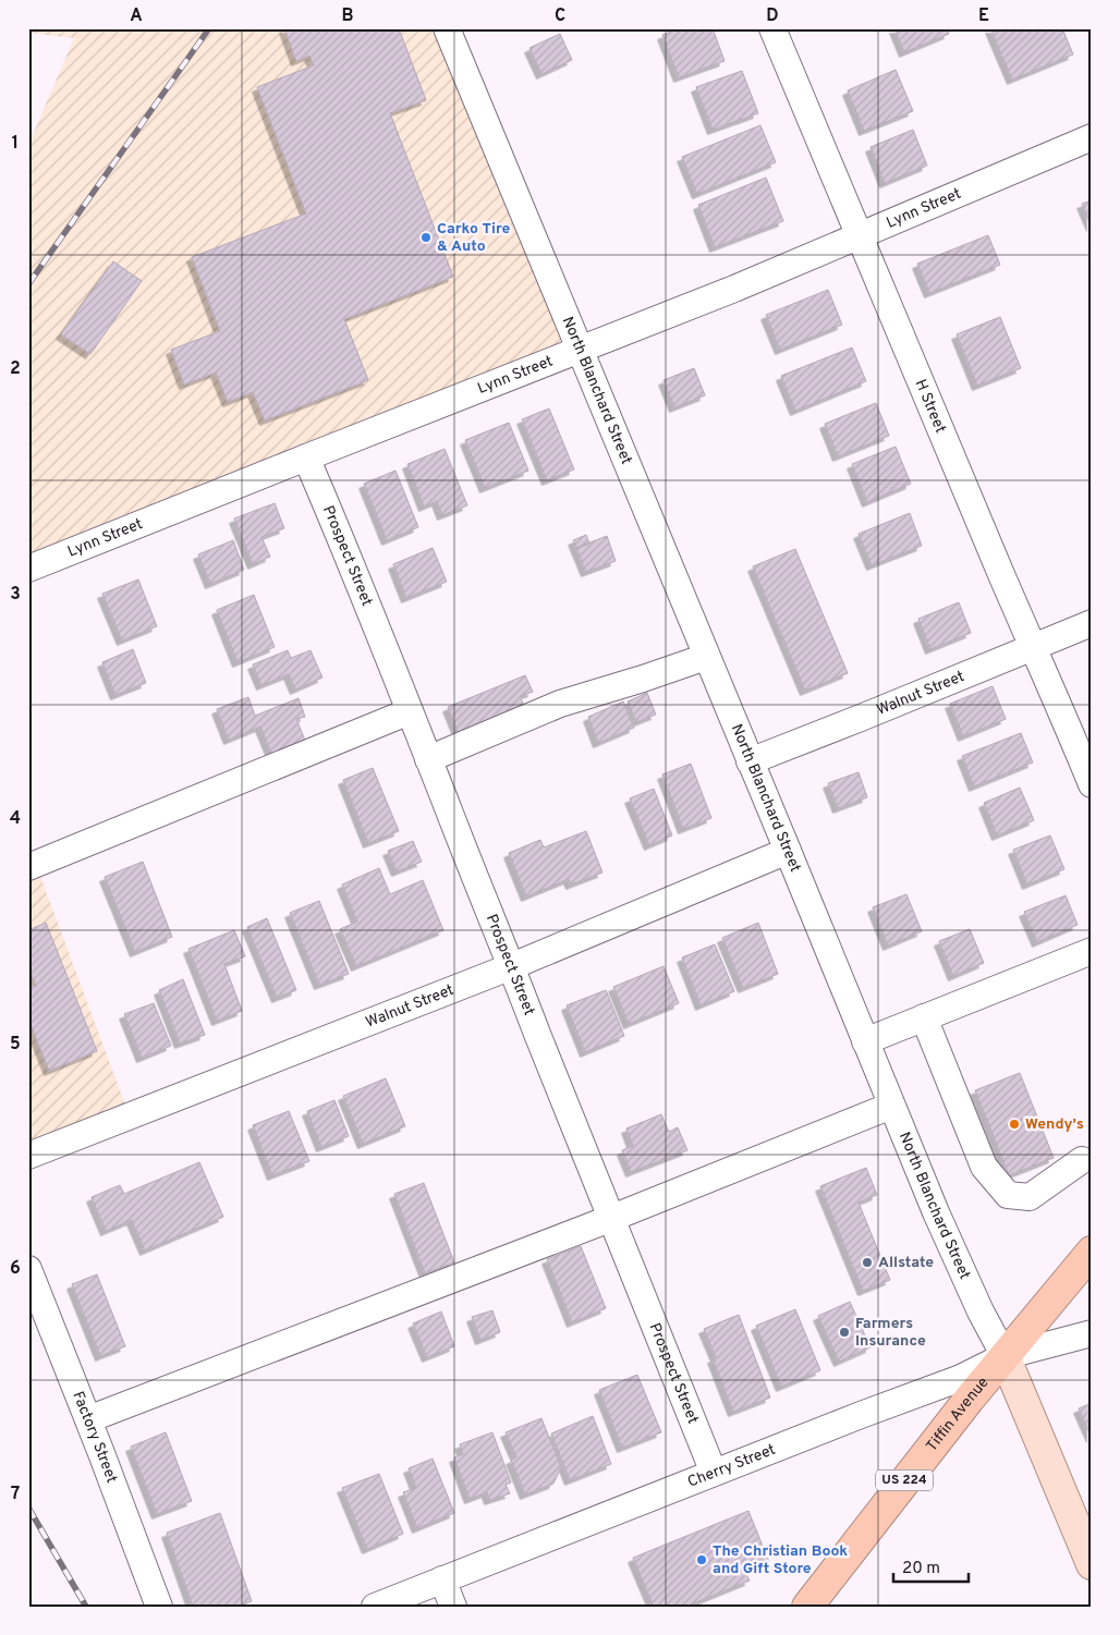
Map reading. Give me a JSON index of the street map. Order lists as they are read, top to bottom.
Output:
{
  "streets": {
    "highway": ["Tiffin Avenue", "US 224"],
    "main road": ["North Blanchard Street"],
    "street": [
      "Lynn Street",
      "H Street",
      "Prospect Street",
      "Walnut Street",
      "Factory Street",
      "Cherry Street"
    ]
  },
  "crossings": [
    ["Lynn Street", "North Blanchard Street"],
    ["Lynn Street", "H Street"],
    ["Lynn Street", "Prospect Street"],
    ["North Blanchard Street", "Walnut Street"],
    ["North Blanchard Street", "Tiffin Avenue"],
    ["North Blanchard Street", "Cherry Street"],
    ["H Street", "Walnut Street"],
    ["Prospect Street", "Walnut Street"],
    ["Prospect Street", "Cherry Street"],
    ["Tiffin Avenue", "Cherry Street"]
  ],
  "places": [
    "Carko Tire & Auto",
    "Wendy's",
    "Allstate",
    "Farmers Insurance",
    "The Christian Book and Gift Store"
  ],
  "scale_bar": "20 m",
  "grid": {
    "columns": [
      "A",
      "B",
      "C",
      "D",
      "E"
    ],
    "rows": [
      "1",
      "2",
      "3",
      "4",
      "5",
      "6",
      "7"
    ]
  }
}
